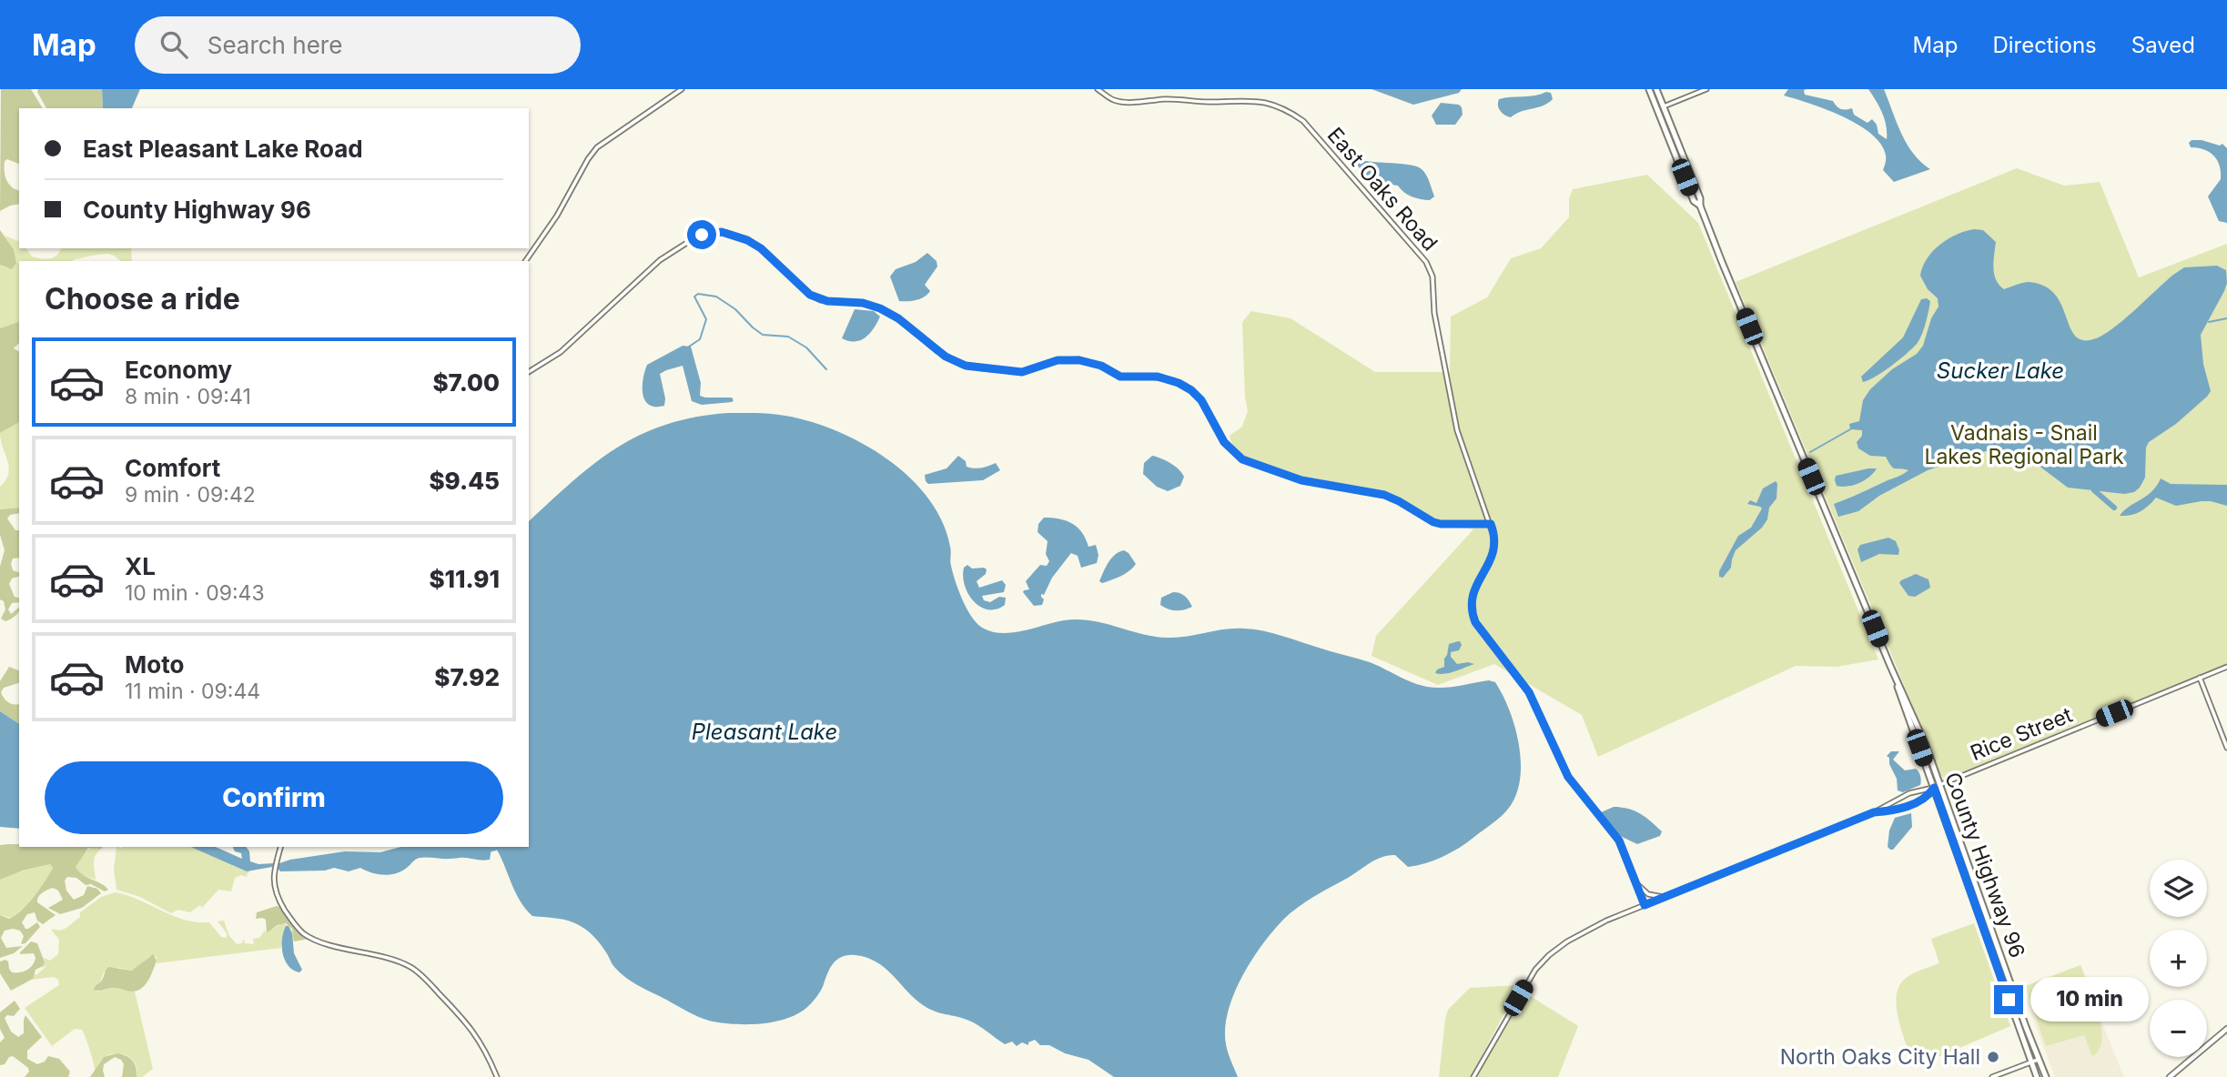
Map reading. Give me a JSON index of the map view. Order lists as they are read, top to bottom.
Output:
{
  "streets": {
    "main road": ["County Highway 96"],
    "street": ["East Oaks Road", "Rice Street"]
  },
  "crossings": [
    ["Rice Street", "County Highway 96"]
  ],
  "water": ["Sucker Lake", "Pleasant Lake"],
  "parks": ["Vadnais - Snail Lakes Regional Park"],
  "places": ["North Oaks City Hall"],
  "page": {
    "header": "Map",
    "search": "Search here",
    "nav": ["Map", "Directions", "Saved"],
    "banner": ["East Pleasant Lake Road", "County Highway 96"],
    "heading": "Choose a ride",
    "list": [
      {
        "name": "Economy",
        "note": "8 min · 09:41",
        "value": "$7.00"
      },
      {
        "name": "Comfort",
        "note": "9 min · 09:42",
        "value": "$9.45"
      },
      {
        "name": "XL",
        "note": "10 min · 09:43",
        "value": "$11.91"
      },
      {
        "name": "Moto",
        "note": "11 min · 09:44",
        "value": "$7.92"
      }
    ],
    "buttons": "Confirm",
    "map_buttons": ["+", "−"],
    "bubble": "10 min"
  }
}
